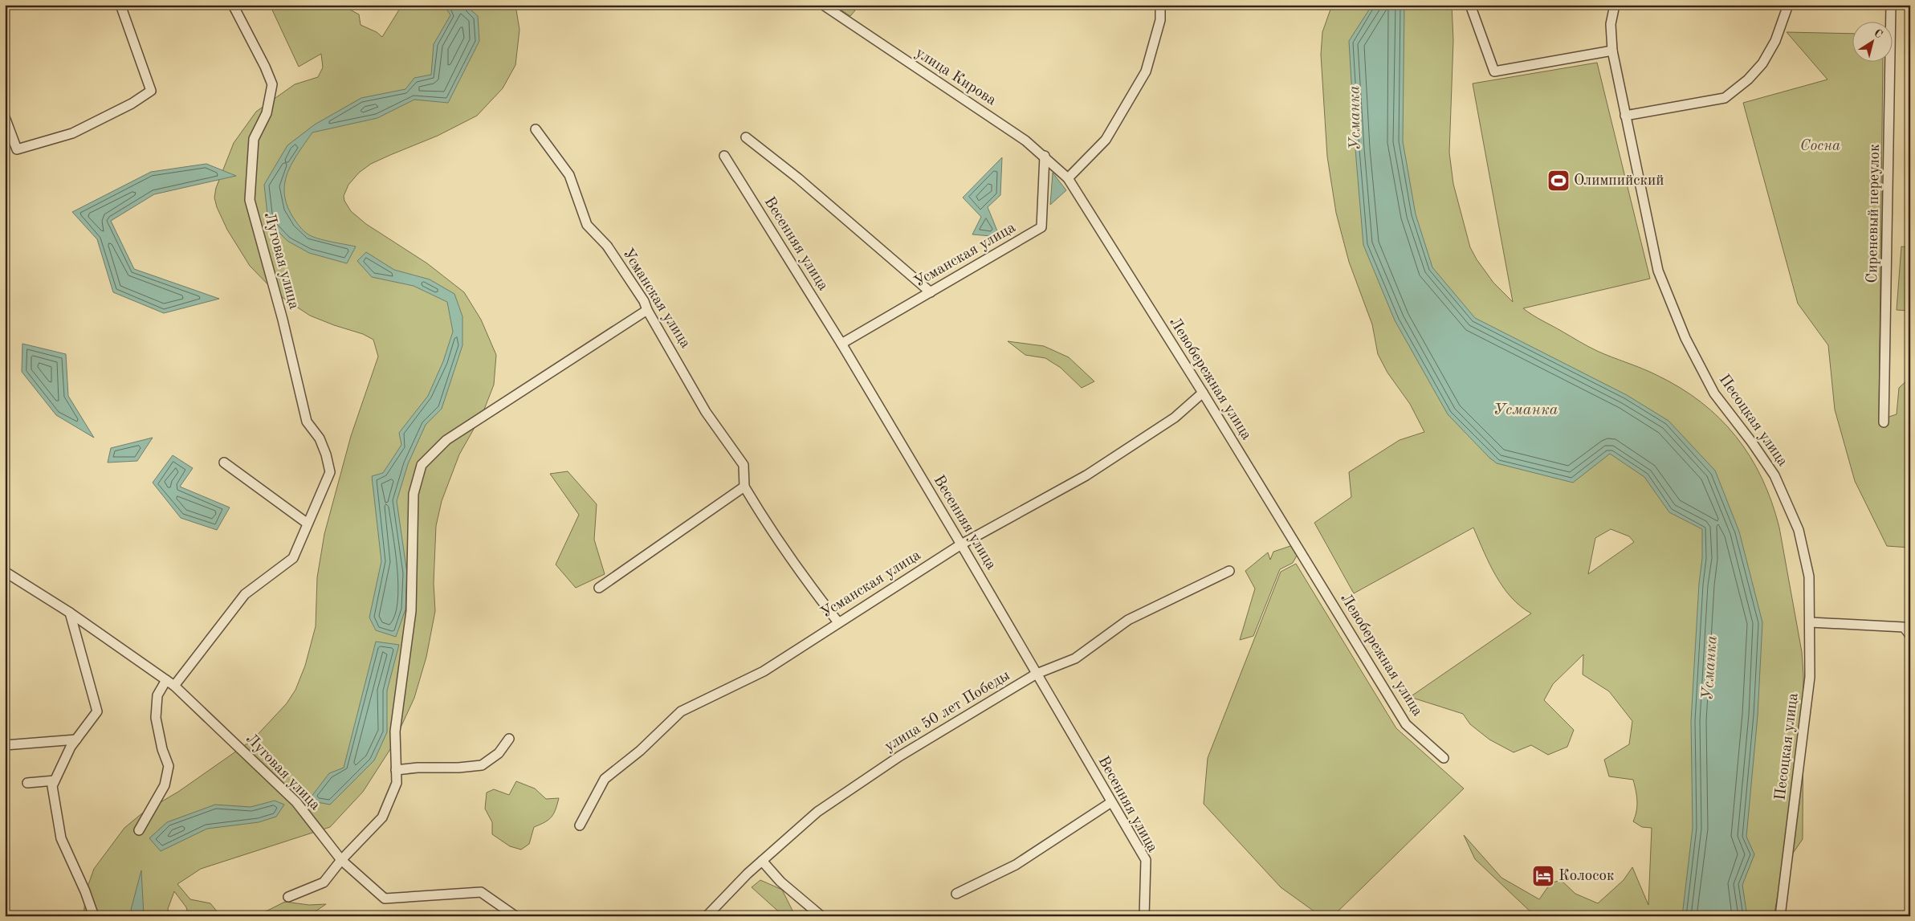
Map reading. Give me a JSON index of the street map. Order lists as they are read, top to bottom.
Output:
{
  "streets": {
    "street": [
      "улица Кирова",
      "Сиреневый переулок",
      "Весенняя улица",
      "Усманская улица",
      "Луговая улица",
      "Левобережная улица",
      "Песоцкая улица",
      "улица 50 лет Победы"
    ]
  },
  "crossings": [
    ["улица Кирова", "Усманская улица"],
    ["улица Кирова", "Левобережная улица"],
    ["Весенняя улица", "Усманская улица"],
    ["Весенняя улица", "улица 50 лет Победы"],
    ["Усманская улица", "Левобережная улица"]
  ],
  "water": ["Усманка"],
  "parks": ["Сосна"],
  "places": {
    "sports": ["Олимпийский"],
    "hotel": ["Колосок"]
  },
  "north": "top right"
}
